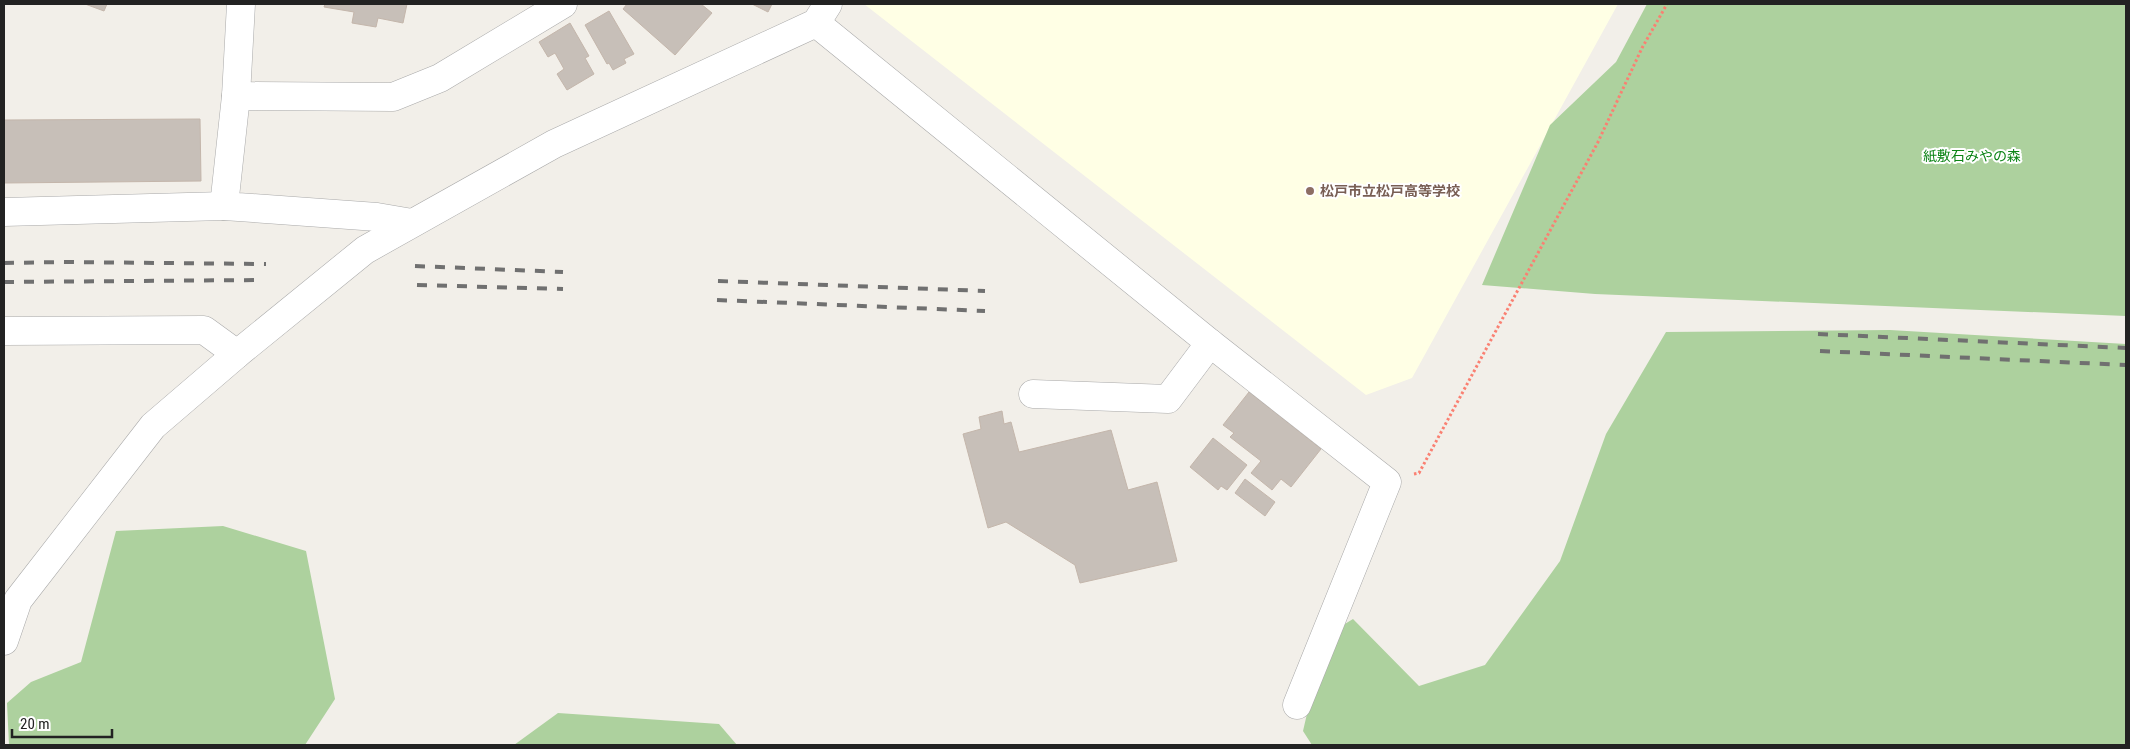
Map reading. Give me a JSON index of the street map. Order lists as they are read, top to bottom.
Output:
{
  "parks": ["紙敷石みやの森"],
  "places": ["松戸市立松戸高等学校"],
  "scale_bar": "20 m"
}
